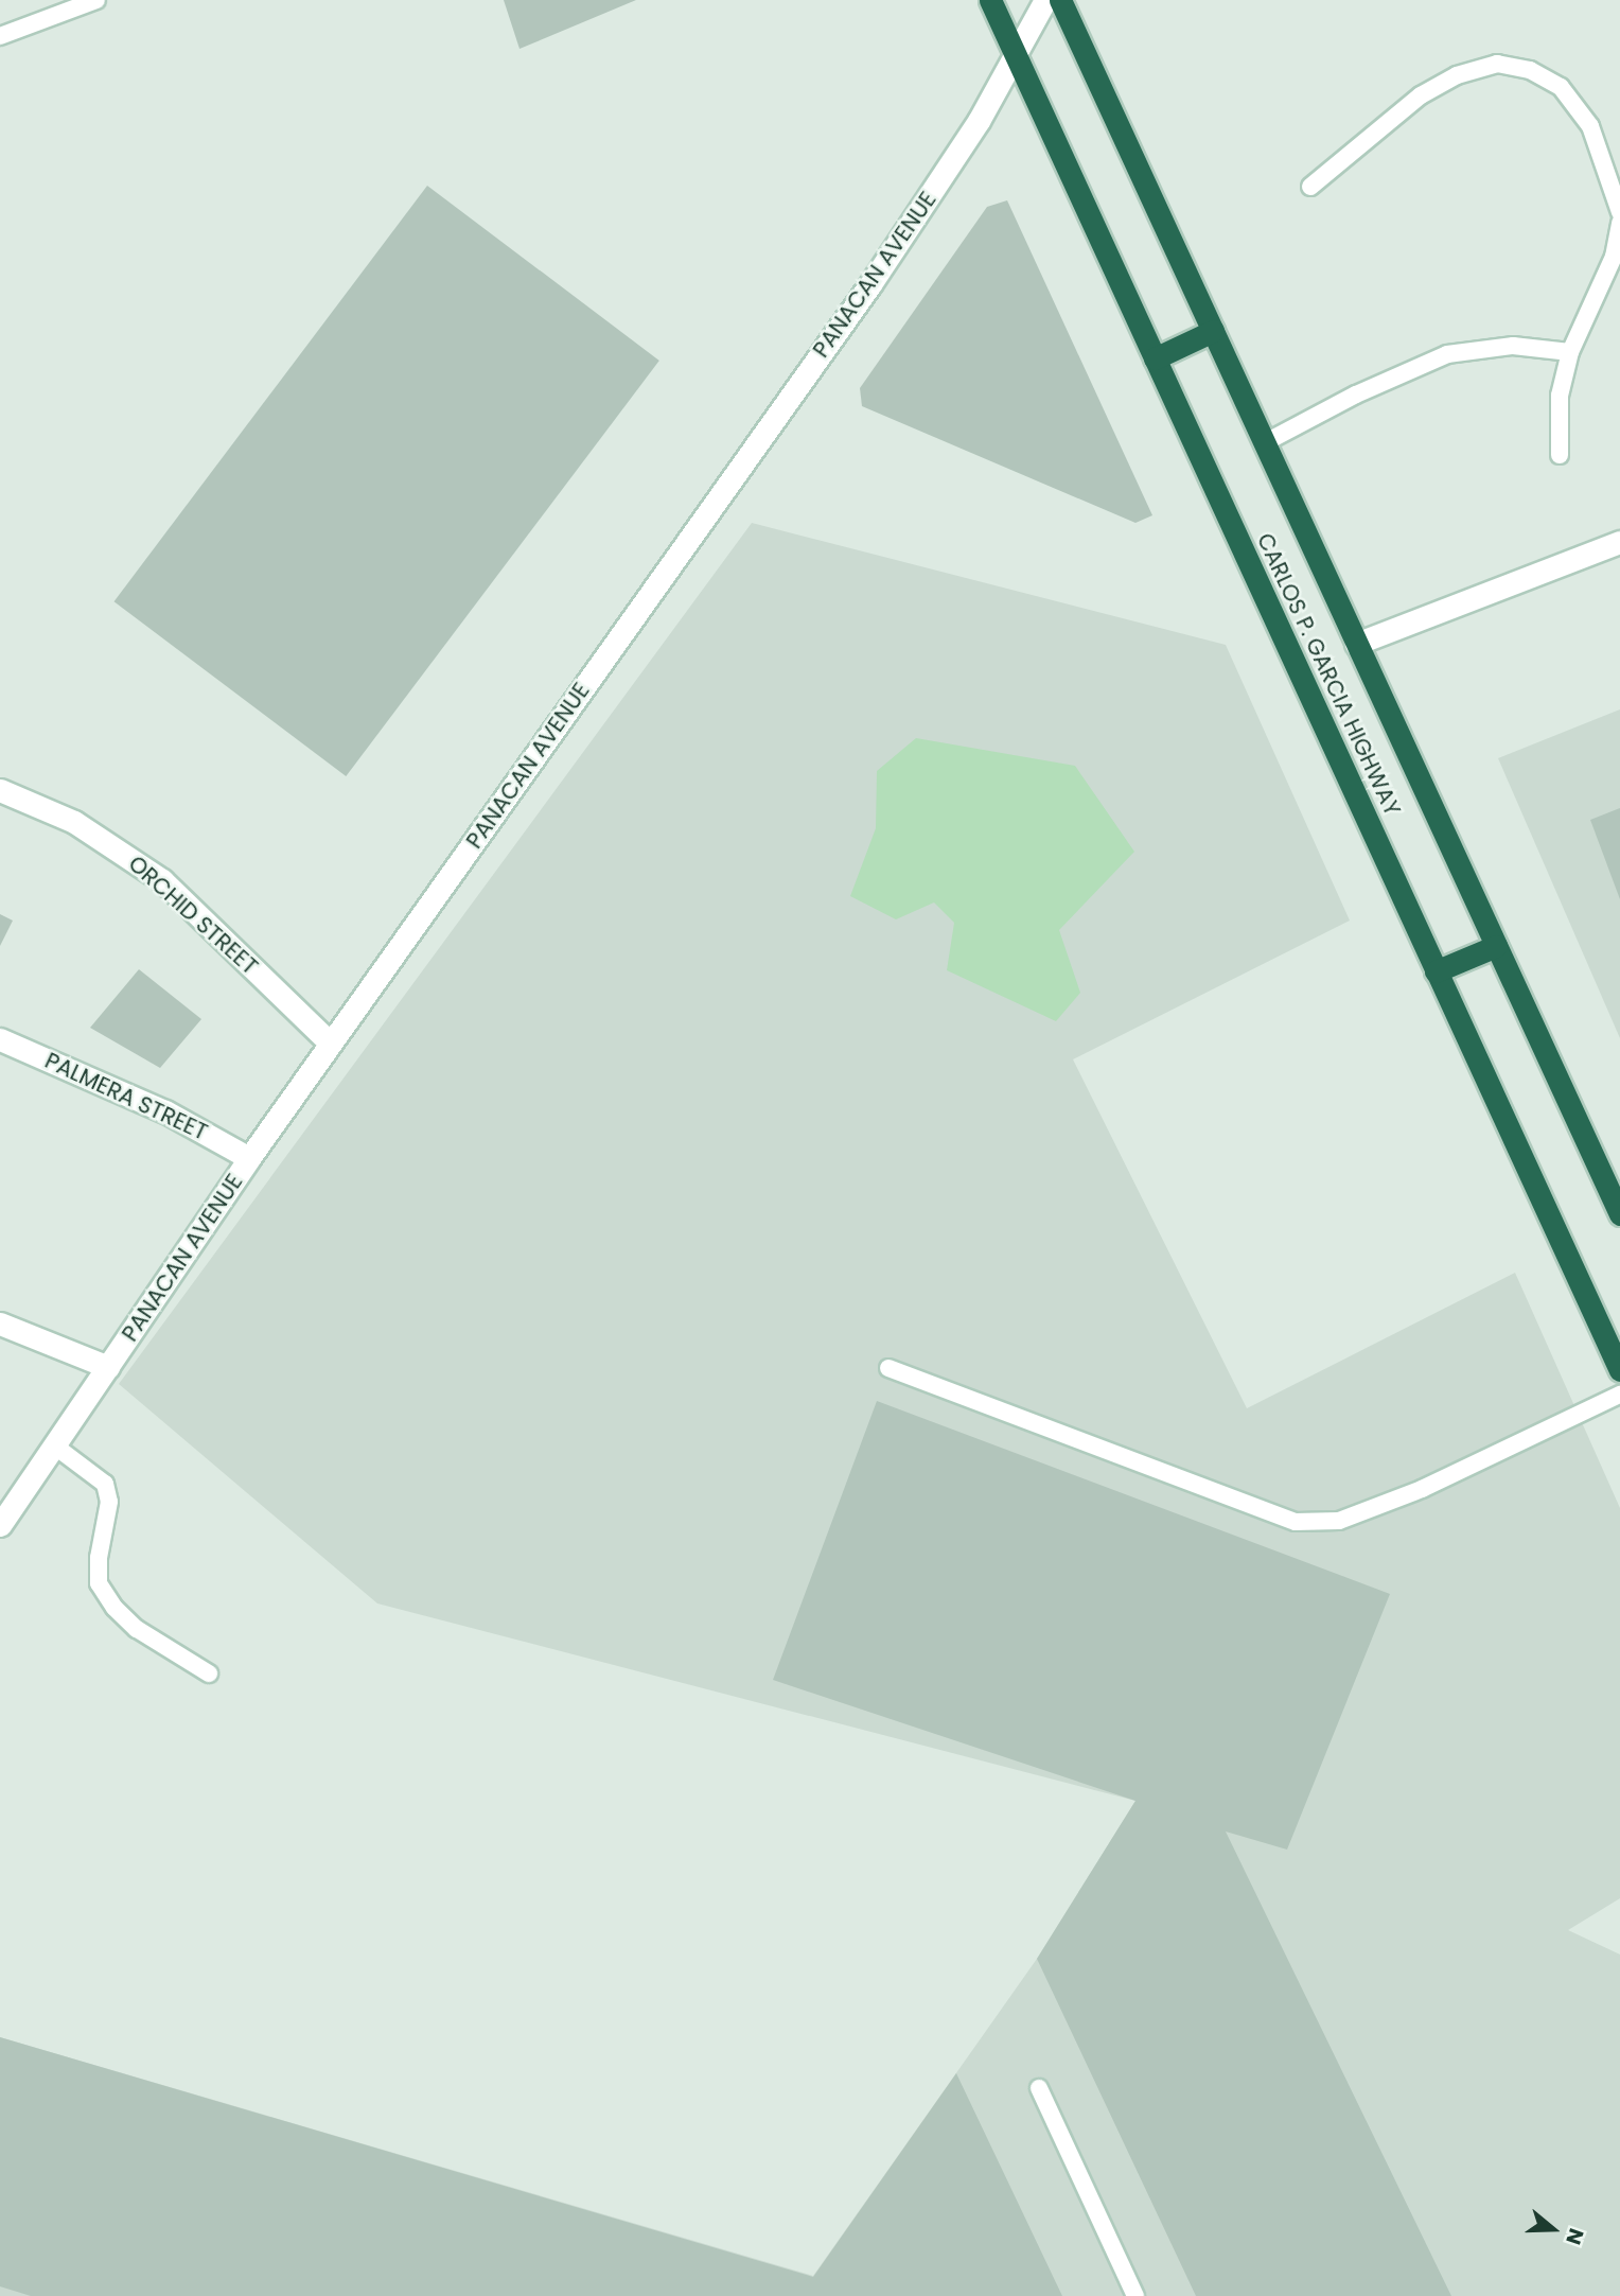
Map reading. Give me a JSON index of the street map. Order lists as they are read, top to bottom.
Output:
{
  "streets": {
    "highway": ["CARLOS P. GARCIA HIGHWAY"],
    "street": ["PANACAN AVENUE", "ORCHID STREET", "PALMERA STREET"]
  },
  "crossings": [
    ["PANACAN AVENUE", "CARLOS P. GARCIA HIGHWAY"],
    ["PANACAN AVENUE", "ORCHID STREET"],
    ["PANACAN AVENUE", "PALMERA STREET"]
  ],
  "north": "right"
}
